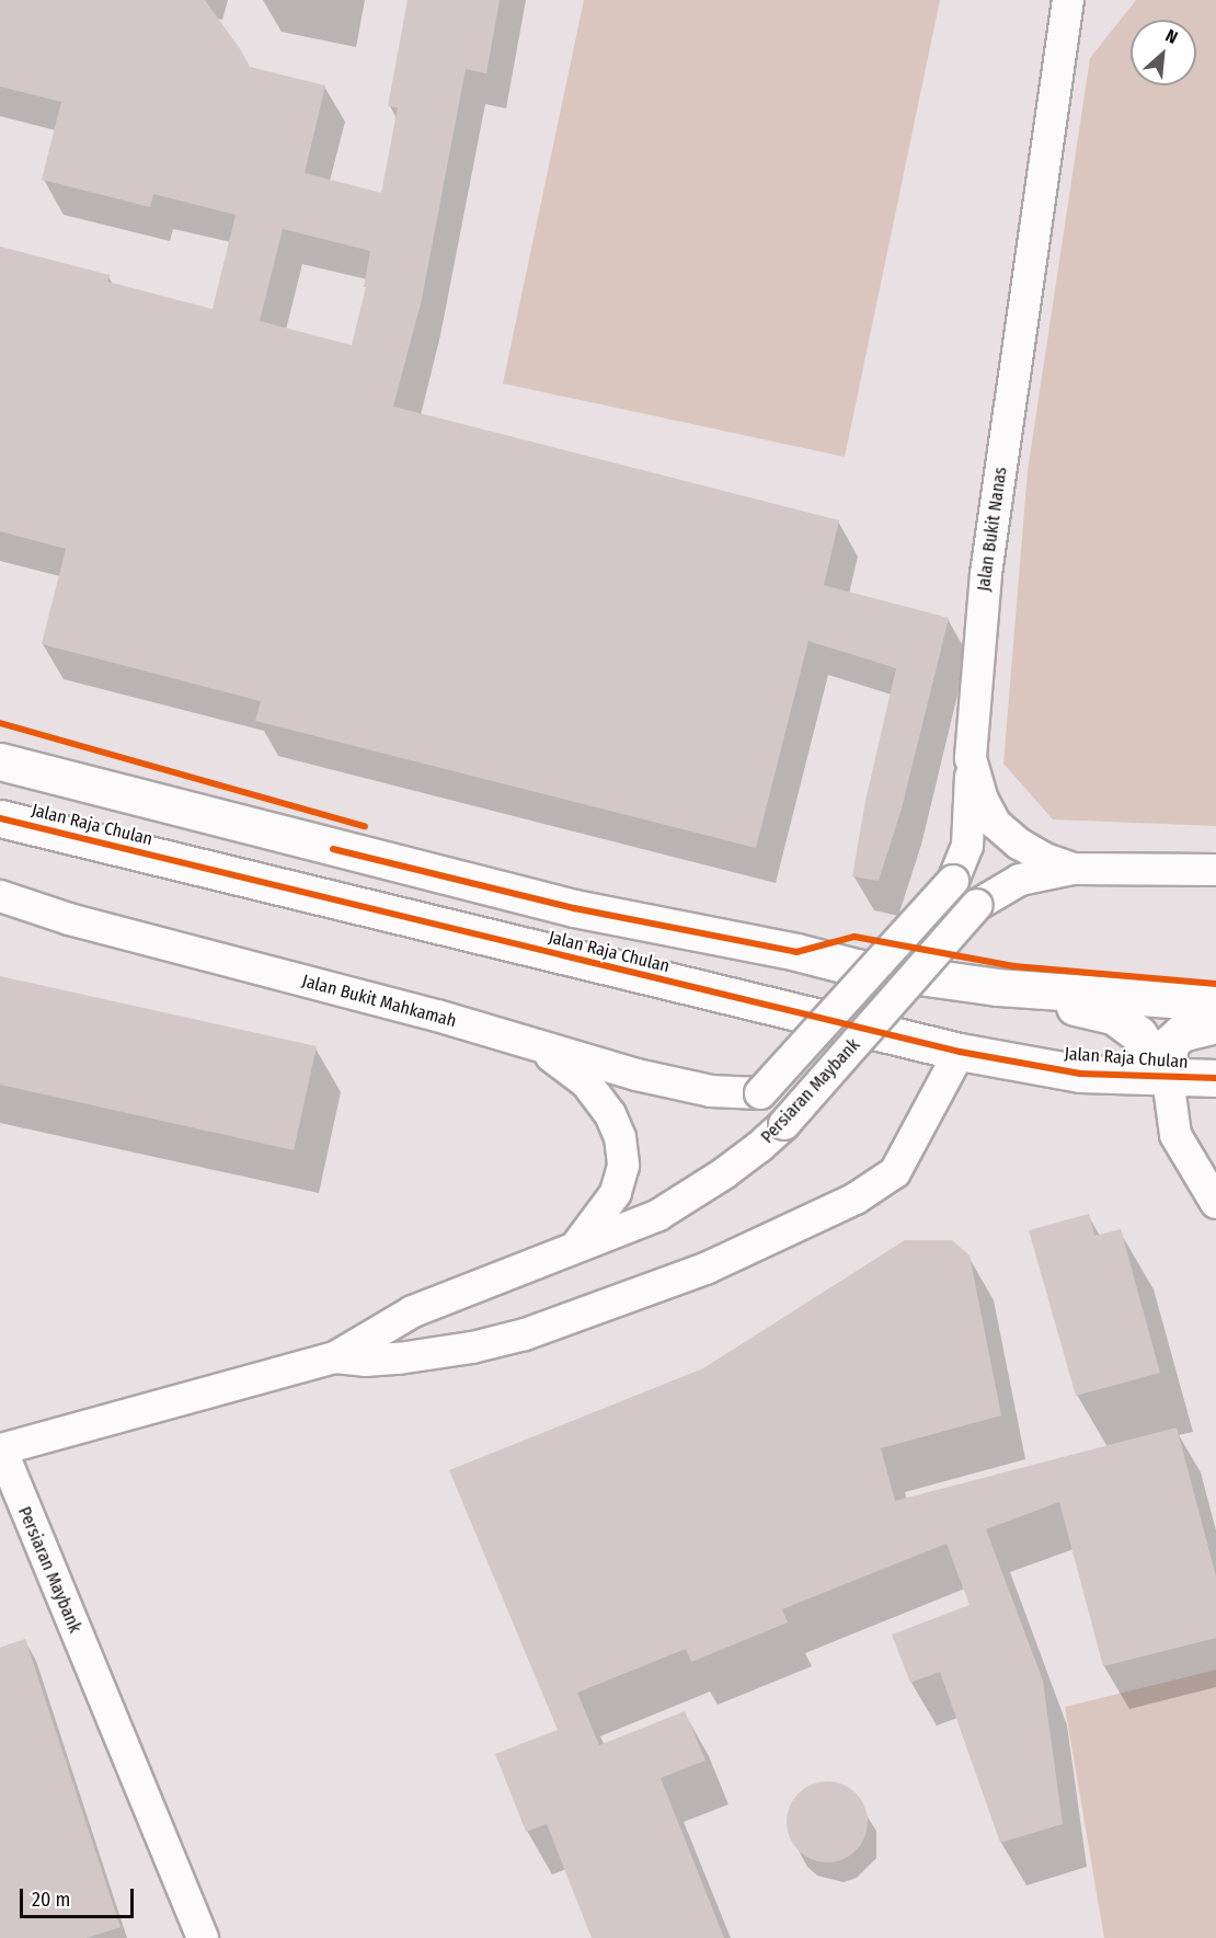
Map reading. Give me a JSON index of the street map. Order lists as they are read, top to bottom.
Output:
{
  "streets": {
    "main road": ["Jalan Raja Chulan"],
    "street": ["Jalan Bukit Nanas", "Jalan Bukit Mahkamah", "Persiaran Maybank"]
  },
  "crossings": [
    ["Jalan Bukit Nanas", "Jalan Bukit Mahkamah"],
    ["Jalan Bukit Nanas", "Persiaran Maybank"],
    ["Jalan Raja Chulan", "Persiaran Maybank"]
  ],
  "scale_bar": "20 m",
  "north": "top right"
}
